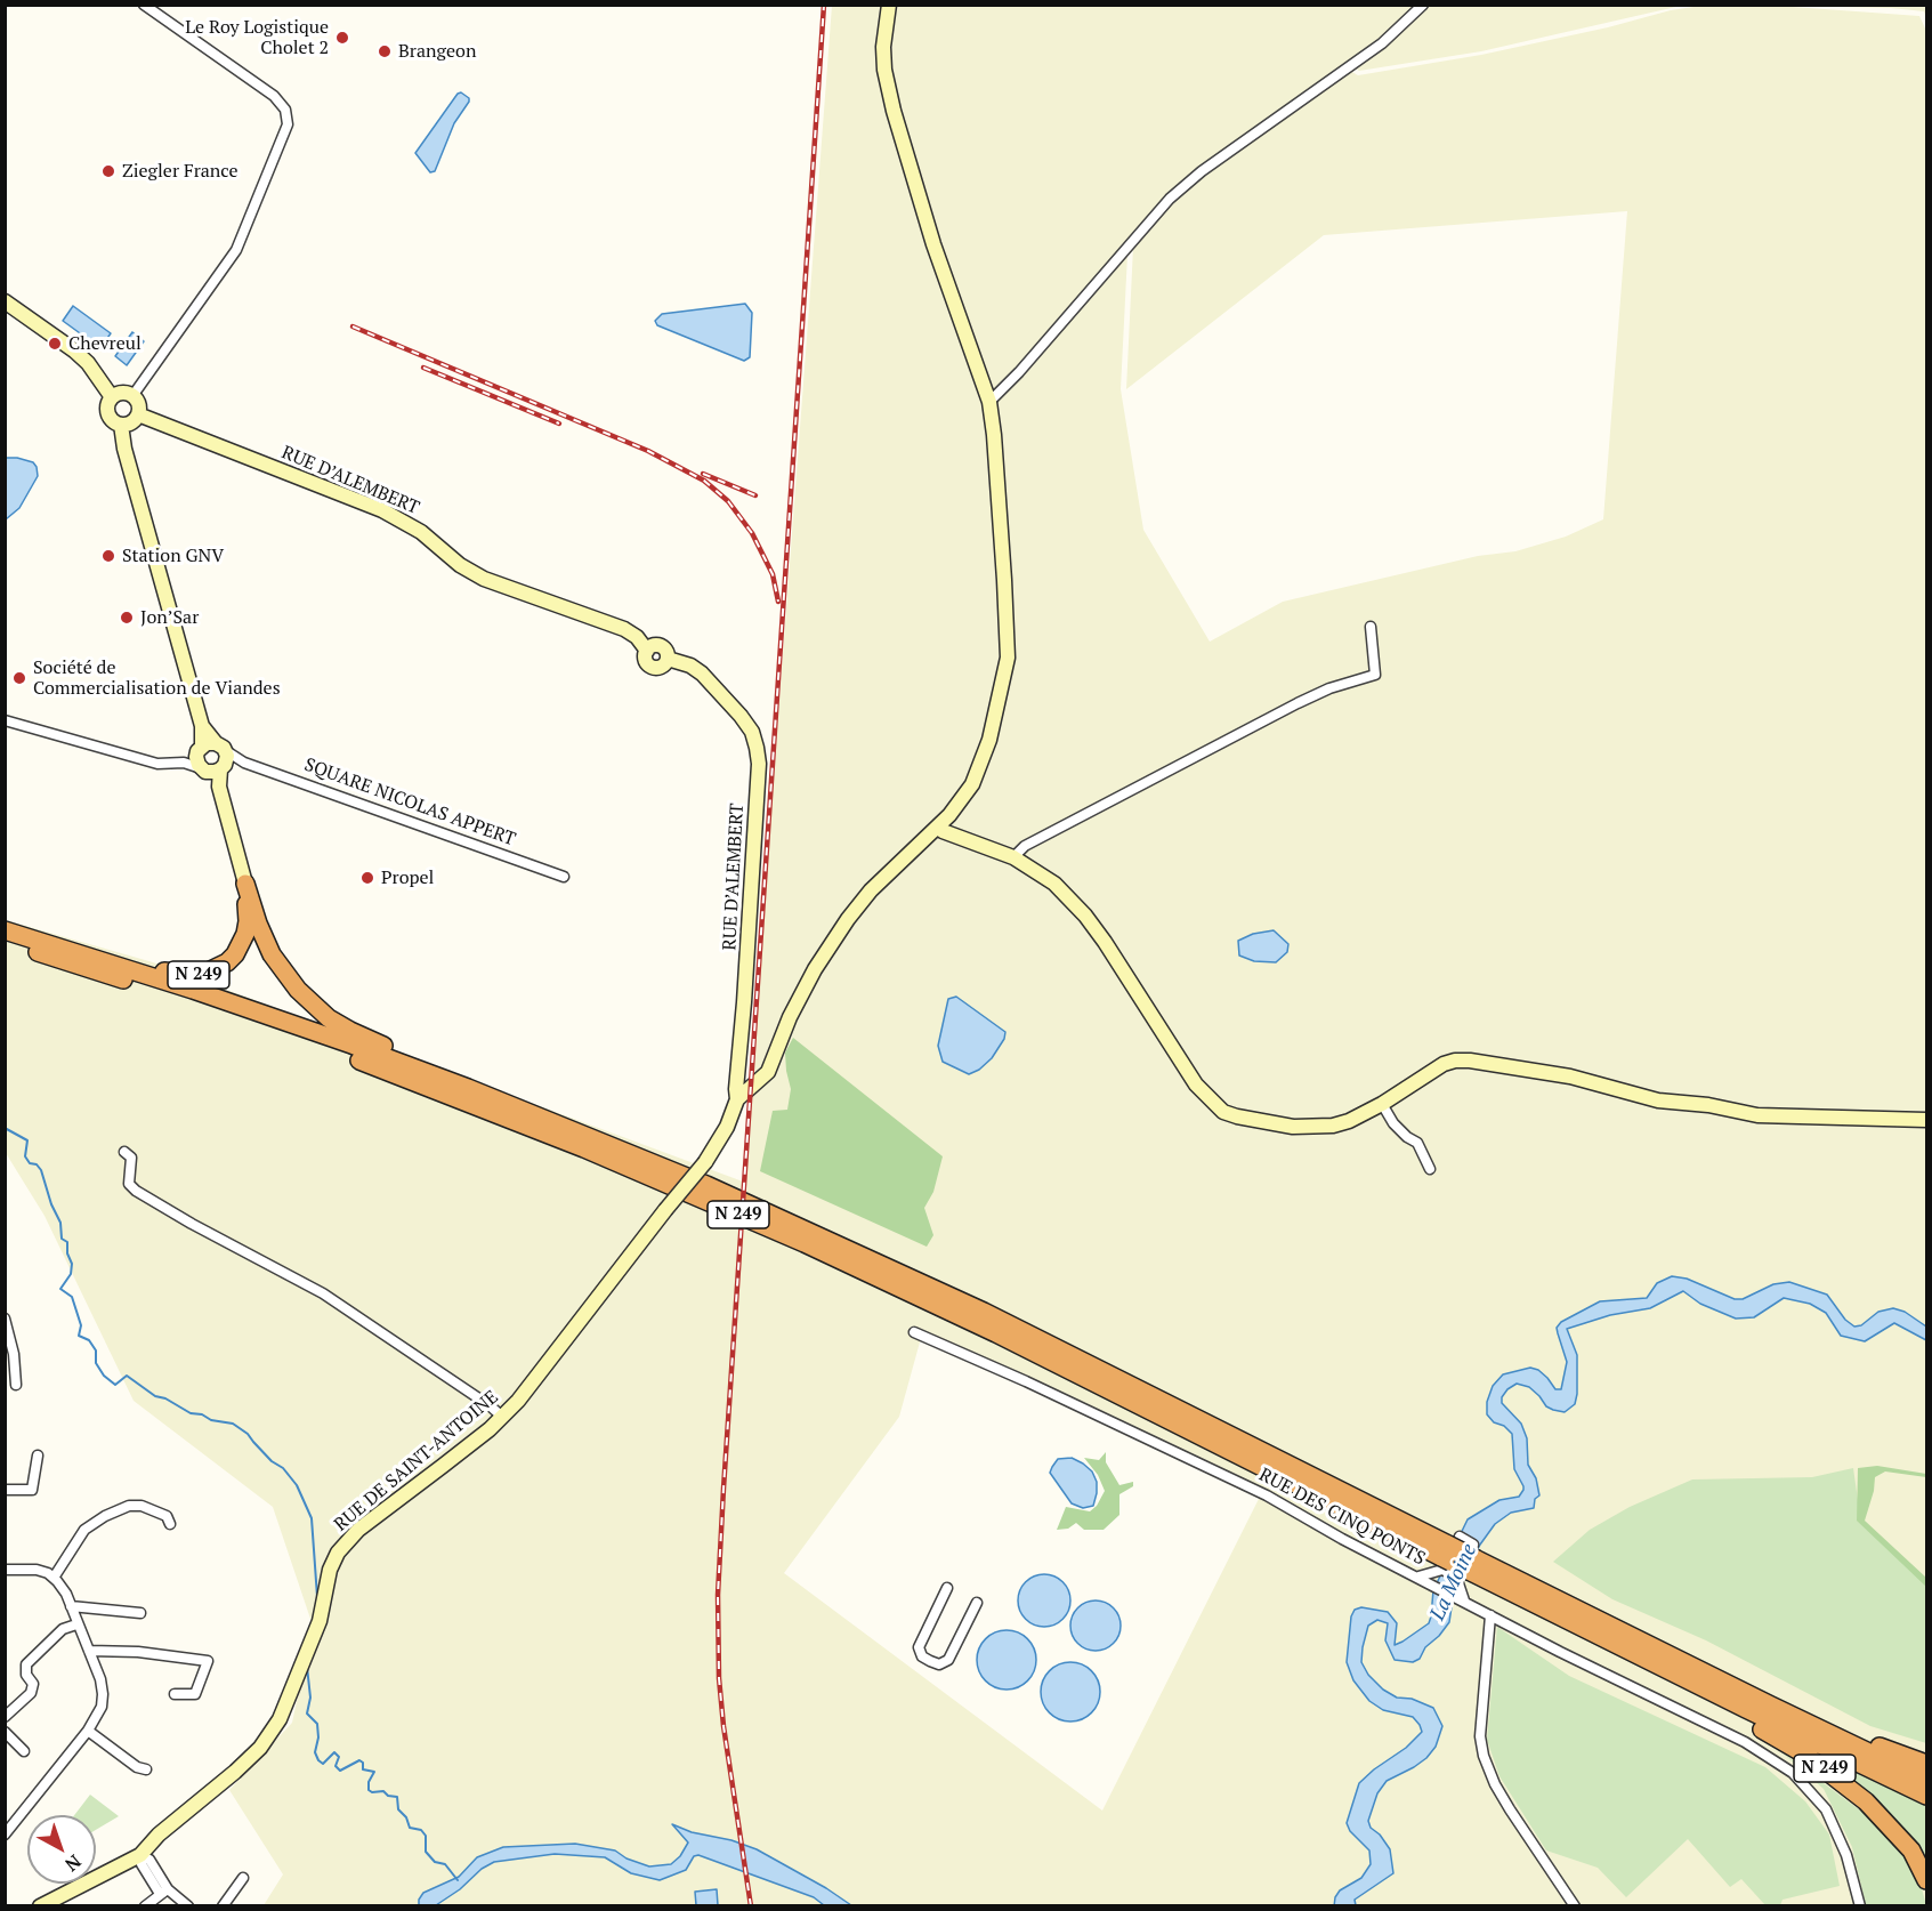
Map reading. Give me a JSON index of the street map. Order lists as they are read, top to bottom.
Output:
{
  "streets": {
    "highway": ["N 249"],
    "street": [
      "RUE D’ALEMBERT",
      "SQUARE NICOLAS APPERT",
      "RUE DE SAINT-ANTOINE",
      "RUE DES CINQ PONTS"
    ]
  },
  "crossings": [
    ["RUE D’ALEMBERT", "RUE DE SAINT-ANTOINE"]
  ],
  "water": ["La Moine"],
  "places": [
    "Le Roy Logistique Cholet 2",
    "Brangeon",
    "Ziegler France",
    "Chevreul",
    "Station GNV",
    "Jon’Sar",
    "Société de Commercialisation de Viandes",
    "Propel"
  ],
  "north": "bottom right"
}
